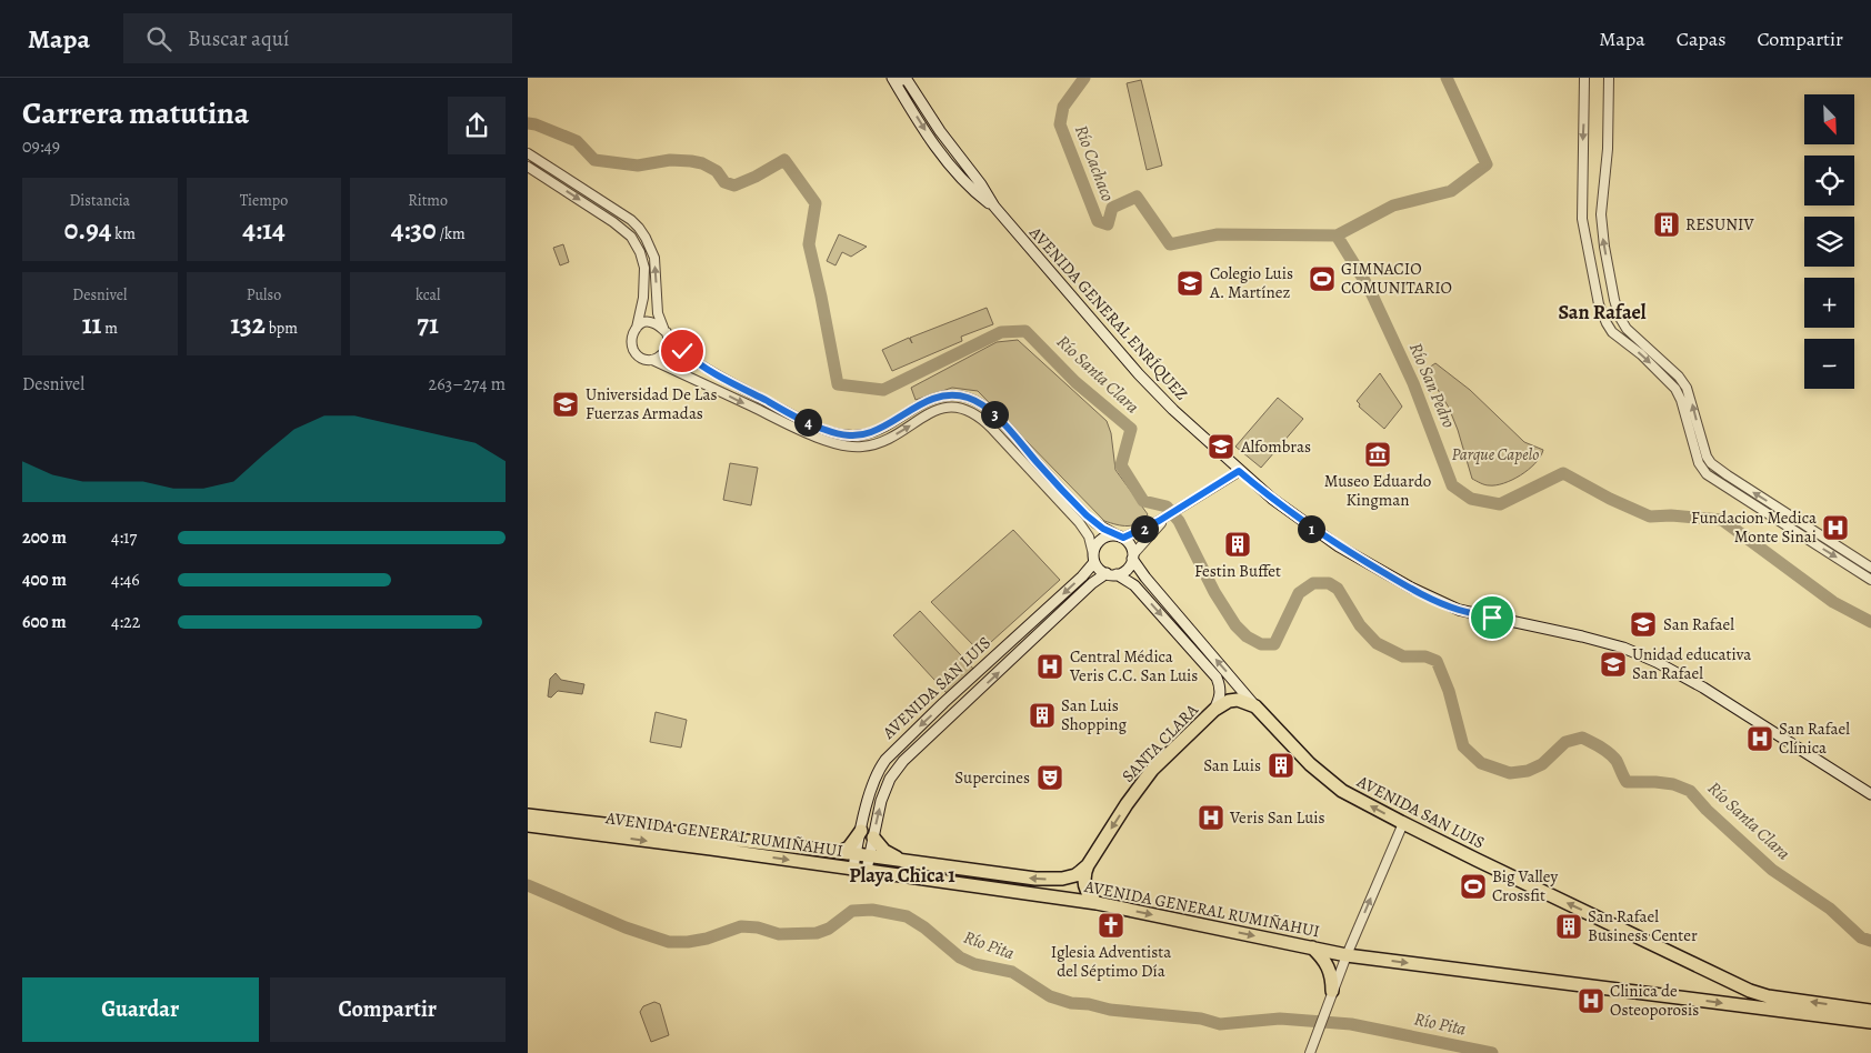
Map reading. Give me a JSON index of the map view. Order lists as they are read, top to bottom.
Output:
{
  "streets": {
    "highway": ["AVENIDA SAN LUIS", "SANTA CLARA", "AVENIDA GENERAL RUMIÑAHUI"],
    "main road": ["AVENIDA GENERAL ENRÍQUEZ"]
  },
  "crossings": [
    ["AVENIDA SAN LUIS", "SANTA CLARA"],
    ["AVENIDA SAN LUIS", "AVENIDA GENERAL RUMIÑAHUI"],
    ["SANTA CLARA", "AVENIDA GENERAL RUMIÑAHUI"]
  ],
  "one_way": ["SANTA CLARA"],
  "districts": ["San Rafael", "Playa Chica 1"],
  "water": [
    "Río Cachaco",
    "Río Santa Clara",
    "Río San Pedro",
    "Río Pita"
  ],
  "parks": ["Parque Capelo"],
  "places": {
    "building": [
      "RESUNIV",
      "Festin Buffet",
      "San Luis Shopping",
      "San Luis",
      "San Rafael Business Center"
    ],
    "sports": ["GIMNACIO COMUNITARIO", "Big Valley Crossfit"],
    "school or university": [
      "Colegio Luis A. Martínez",
      "Universidad De Las Fuerzas Armadas",
      "Alfombras",
      "San Rafael",
      "Unidad educativa San Rafael"
    ],
    "museum": ["Museo Eduardo Kingman"],
    "hospital": [
      "Fundacion Medica Monte Sinai",
      "Central Médica Veris C.C. San Luis",
      "San Rafael Clínica",
      "Veris San Luis",
      "Clinica de Osteoporosis"
    ],
    "theatre": ["Supercines"],
    "church": ["Iglesia Adventista del Séptimo Día"]
  },
  "north": "bottom right",
  "page": {
    "header": "Mapa",
    "search": "Buscar aquí",
    "nav": ["Mapa", "Capas", "Compartir"],
    "heading": ["Carrera matutina", "09:49"],
    "map_buttons": ["+", "−"],
    "stats": [
      ["Distancia", "0.94 km"],
      ["Tiempo", "4:14"],
      ["Ritmo", "4:30 /km"],
      ["Desnivel", "11 m"],
      ["Pulso", "132 bpm"],
      ["kcal", "71"]
    ],
    "chart": ["Desnivel", "263–274 m"],
    "pins": [
      "3",
      "4",
      "1",
      "2"
    ],
    "list": [
      {
        "name": "200 m",
        "note": "4:17"
      },
      {
        "name": "400 m",
        "note": "4:46"
      },
      {
        "name": "600 m",
        "note": "4:22"
      }
    ],
    "buttons": ["Guardar", "Compartir"]
  }
}
